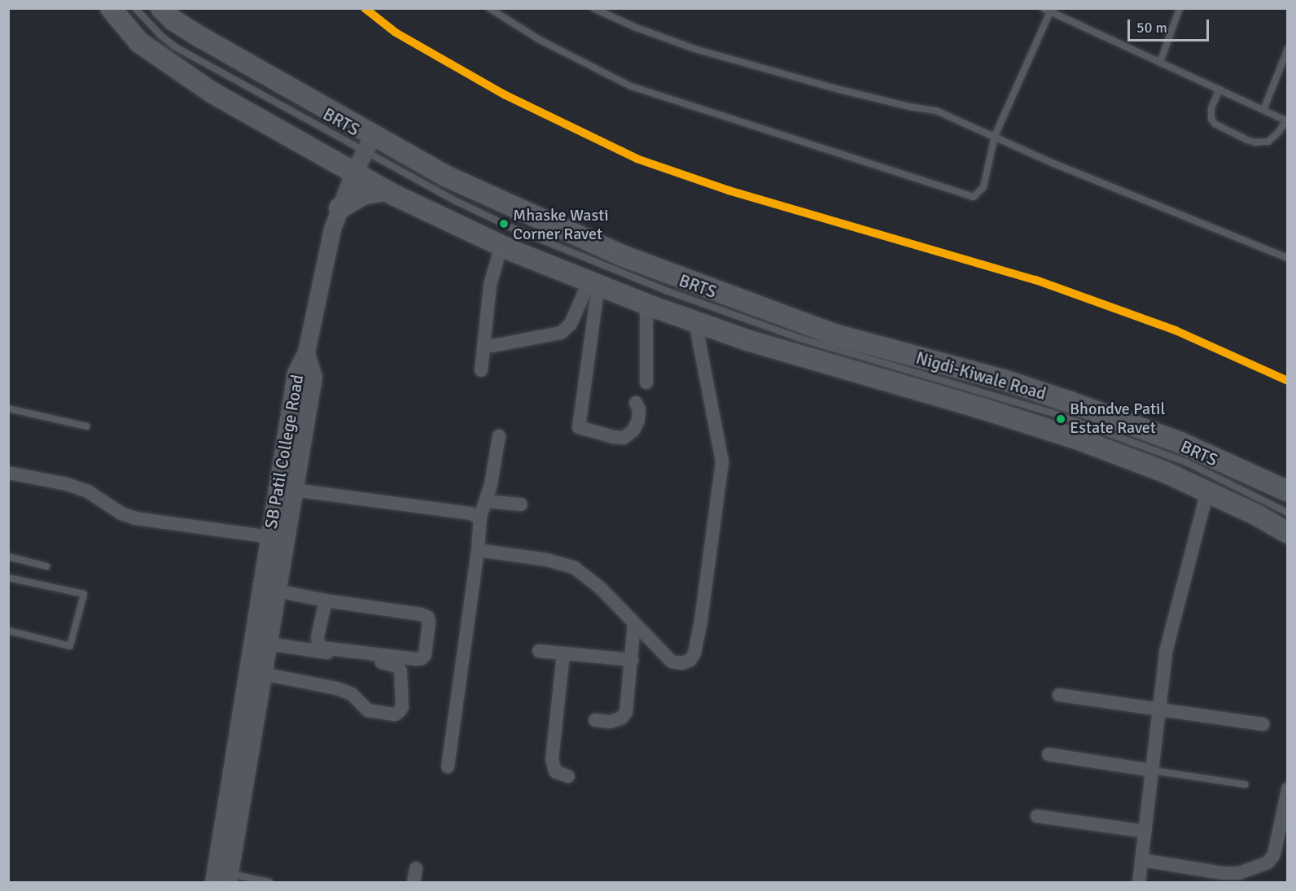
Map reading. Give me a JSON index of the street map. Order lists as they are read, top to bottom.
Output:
{
  "streets": {
    "main road": ["Nigdi-Kiwale Road"],
    "street": ["SB Patil College Road"],
    "lane": ["BRTS"]
  },
  "places": ["Mhaske Wasti Corner Ravet", "Bhondve Patil Estate Ravet"],
  "scale_bar": "50 m"
}
